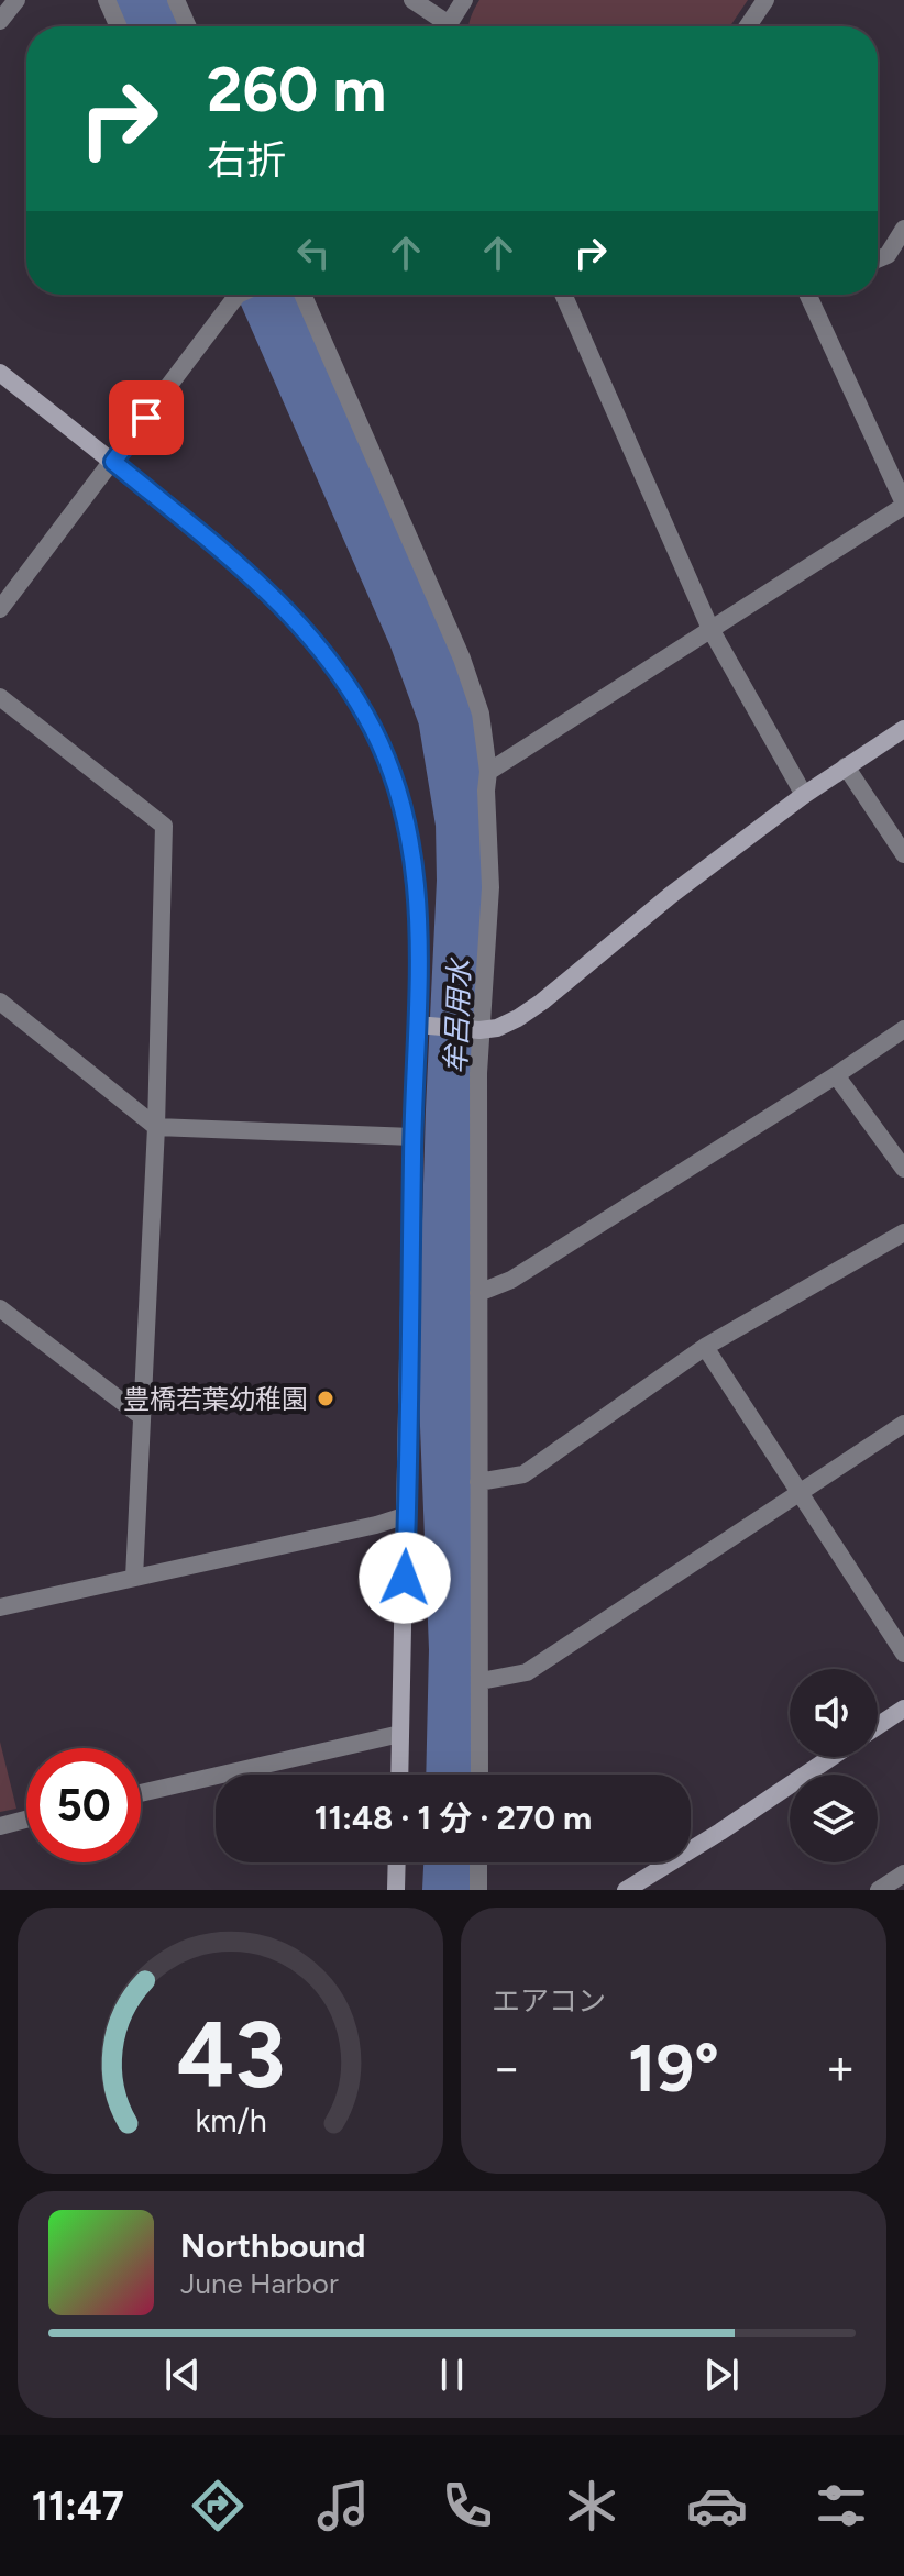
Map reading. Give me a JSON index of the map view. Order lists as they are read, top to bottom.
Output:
{
  "water": ["牟呂用水"],
  "places": ["豊橋若葉幼稚園"],
  "page": {
    "turn": ["260 m", "右折"],
    "limit": "50",
    "trip": "11:48 · 1 分 · 270 m",
    "tile": "エアコン",
    "heat": ["−", "19°", "+"],
    "song": ["Northbound", "June Harbor"],
    "tabs": "11:47",
    "gauge": ["43", "km/h"]
  }
}
